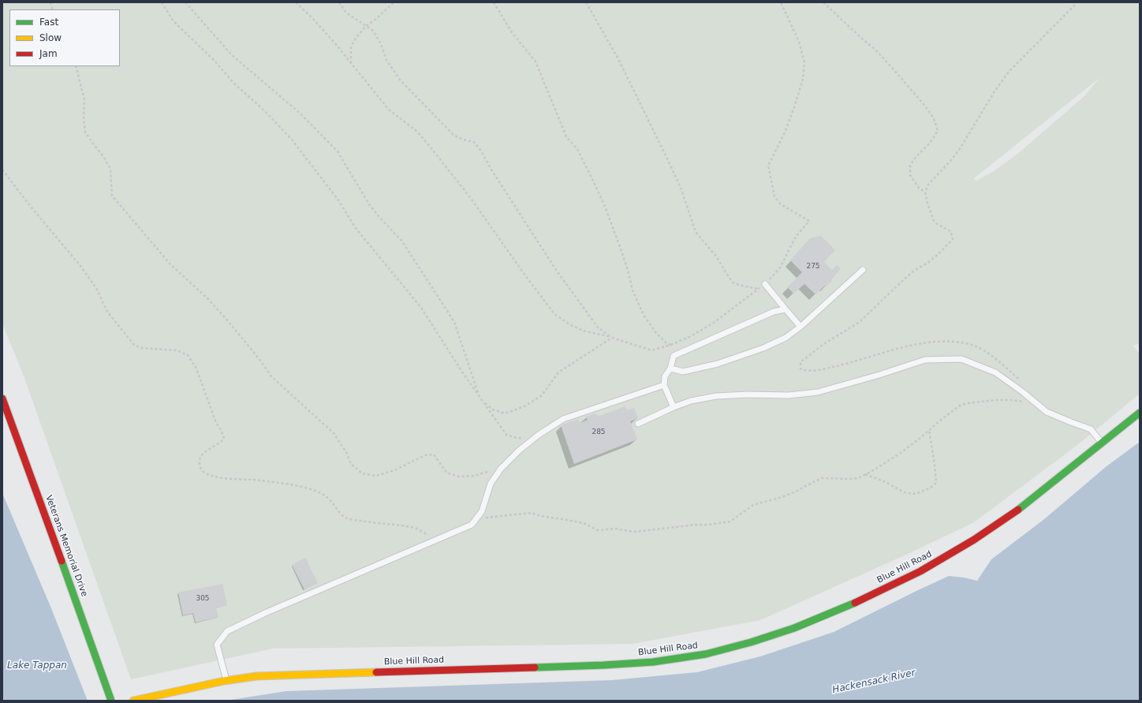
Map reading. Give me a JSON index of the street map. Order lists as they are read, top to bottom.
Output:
{
  "streets": {
    "street": ["Veterans Memorial Drive", "Blue Hill Road"]
  },
  "water": ["Lake Tappan", "Hackensack River"],
  "house_numbers": ["275", "285", "305"],
  "legend": ["Fast", "Slow", "Jam"]
}
